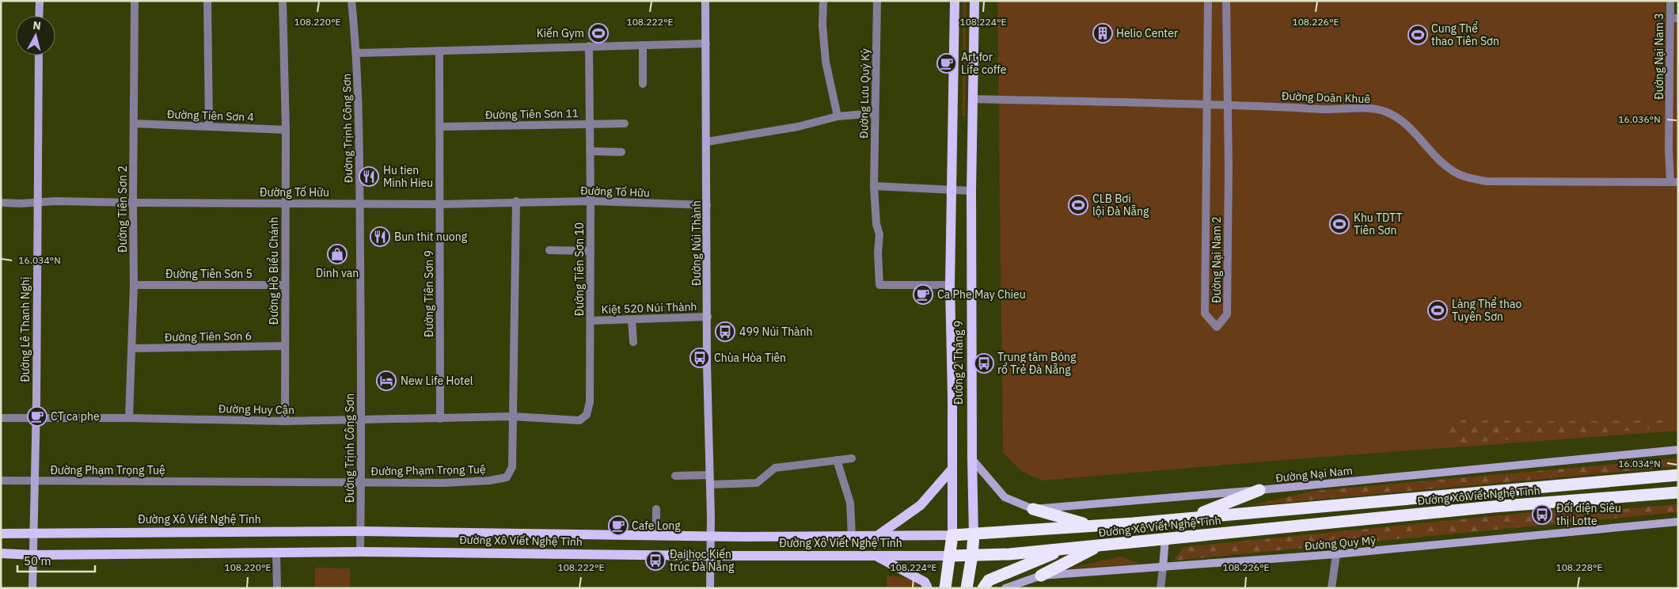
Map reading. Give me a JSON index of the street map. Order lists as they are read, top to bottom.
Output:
{
  "streets": {
    "highway": ["Đường Xô Viết Nghệ Tĩnh"],
    "main road": ["Đường 2 Tháng 9"],
    "street": [
      "Đường Nại Nam 3",
      "Đường Lưu Quý Kỳ",
      "Đường Doãn Khuê",
      "Đường Tiên Sơn 11",
      "Đường Tiên Sơn 4",
      "Đường Trịnh Công Sơn",
      "Đường Tố Hữu",
      "Đường Tiên Sơn 2",
      "Đường Núi Thành",
      "Đường Nại Nam 2",
      "Đường Tiên Sơn 10",
      "Đường Hồ Biểu Chánh",
      "Đường Tiên Sơn 5",
      "Đường Tiên Sơn 9",
      "Kiệt 520 Núi Thành",
      "Đường Lê Thanh Nghị",
      "Đường Tiên Sơn 6",
      "Đường Huy Cận",
      "Đường Phạm Trọng Tuệ",
      "Đường Nại Nam",
      "Đường Quy Mỹ"
    ]
  },
  "crossings": [
    ["Đường Nại Nam 3", "Đường Doãn Khuê"],
    ["Đường Lưu Quý Kỳ", "Đường 2 Tháng 9"],
    ["Đường Doãn Khuê", "Đường Nại Nam 2"],
    ["Đường Doãn Khuê", "Đường 2 Tháng 9"],
    ["Đường Tiên Sơn 11", "Đường Tiên Sơn 10"],
    ["Đường Tiên Sơn 11", "Đường Tiên Sơn 9"],
    ["Đường Tiên Sơn 4", "Đường Tiên Sơn 2"],
    ["Đường Tiên Sơn 4", "Đường Hồ Biểu Chánh"],
    ["Đường Trịnh Công Sơn", "Đường Tố Hữu"],
    ["Đường Trịnh Công Sơn", "Đường Huy Cận"],
    ["Đường Trịnh Công Sơn", "Đường Phạm Trọng Tuệ"],
    ["Đường Trịnh Công Sơn", "Đường Xô Viết Nghệ Tĩnh"],
    ["Đường Tố Hữu", "Đường Tiên Sơn 2"],
    ["Đường Tố Hữu", "Đường Núi Thành"],
    ["Đường Tố Hữu", "Đường Tiên Sơn 10"],
    ["Đường Tố Hữu", "Đường Hồ Biểu Chánh"],
    ["Đường Tố Hữu", "Đường Tiên Sơn 9"],
    ["Đường Tố Hữu", "Đường Lê Thanh Nghị"],
    ["Đường Tố Hữu", "Đường Phạm Trọng Tuệ"],
    ["Đường Tiên Sơn 2", "Đường Tiên Sơn 5"],
    ["Đường Tiên Sơn 2", "Đường Tiên Sơn 6"],
    ["Đường Tiên Sơn 2", "Đường Huy Cận"],
    ["Đường Núi Thành", "Kiệt 520 Núi Thành"],
    ["Đường Núi Thành", "Đường Xô Viết Nghệ Tĩnh"],
    ["Đường Tiên Sơn 10", "Kiệt 520 Núi Thành"],
    ["Đường Tiên Sơn 10", "Đường Huy Cận"],
    ["Đường Tiên Sơn 10", "Đường Phạm Trọng Tuệ"],
    ["Đường Hồ Biểu Chánh", "Đường Tiên Sơn 5"],
    ["Đường Hồ Biểu Chánh", "Đường Tiên Sơn 6"],
    ["Đường Hồ Biểu Chánh", "Đường Huy Cận"],
    ["Đường Tiên Sơn 9", "Đường Huy Cận"],
    ["Đường Lê Thanh Nghị", "Đường Huy Cận"],
    ["Đường Lê Thanh Nghị", "Đường Phạm Trọng Tuệ"],
    ["Đường Lê Thanh Nghị", "Đường Xô Viết Nghệ Tĩnh"],
    ["Đường 2 Tháng 9", "Đường Nại Nam"],
    ["Đường 2 Tháng 9", "Đường Xô Viết Nghệ Tĩnh"],
    ["Đường Huy Cận", "Đường Phạm Trọng Tuệ"]
  ],
  "places": {
    "sports": [
      "Kiến Gym",
      "Cung Thể thao Tiên Sơn",
      "CLB Bơi lội Đà Nẵng",
      "Khu TDTT Tiên Sơn",
      "Làng Thể thao Tuyên Sơn"
    ],
    "building": ["Helio Center"],
    "cafe": [
      "Art for Life coffe",
      "Ca Phe May Chieu",
      "CT ca phe",
      "Cafe Long"
    ],
    "restaurant": ["Hu tien Minh Hieu", "Bun thit nuong"],
    "shop": ["Dinh van"],
    "bus stop": [
      "499 Núi Thành",
      "Chùa Hòa Tiên",
      "Trung tâm Bóng rổ Trẻ Đà Nẵng",
      "Đối diện Siêu thị Lotte",
      "Đại học Kiến trúc Đà Nẵng"
    ],
    "hotel": ["New Life Hotel"]
  },
  "scale_bar": "50 m",
  "north": "top",
  "coordinates": [
    "108.220°E",
    "108.222°E",
    "108.224°E",
    "108.226°E",
    "16.036°N",
    "16.034°N",
    "108.228°E"
  ]
}
